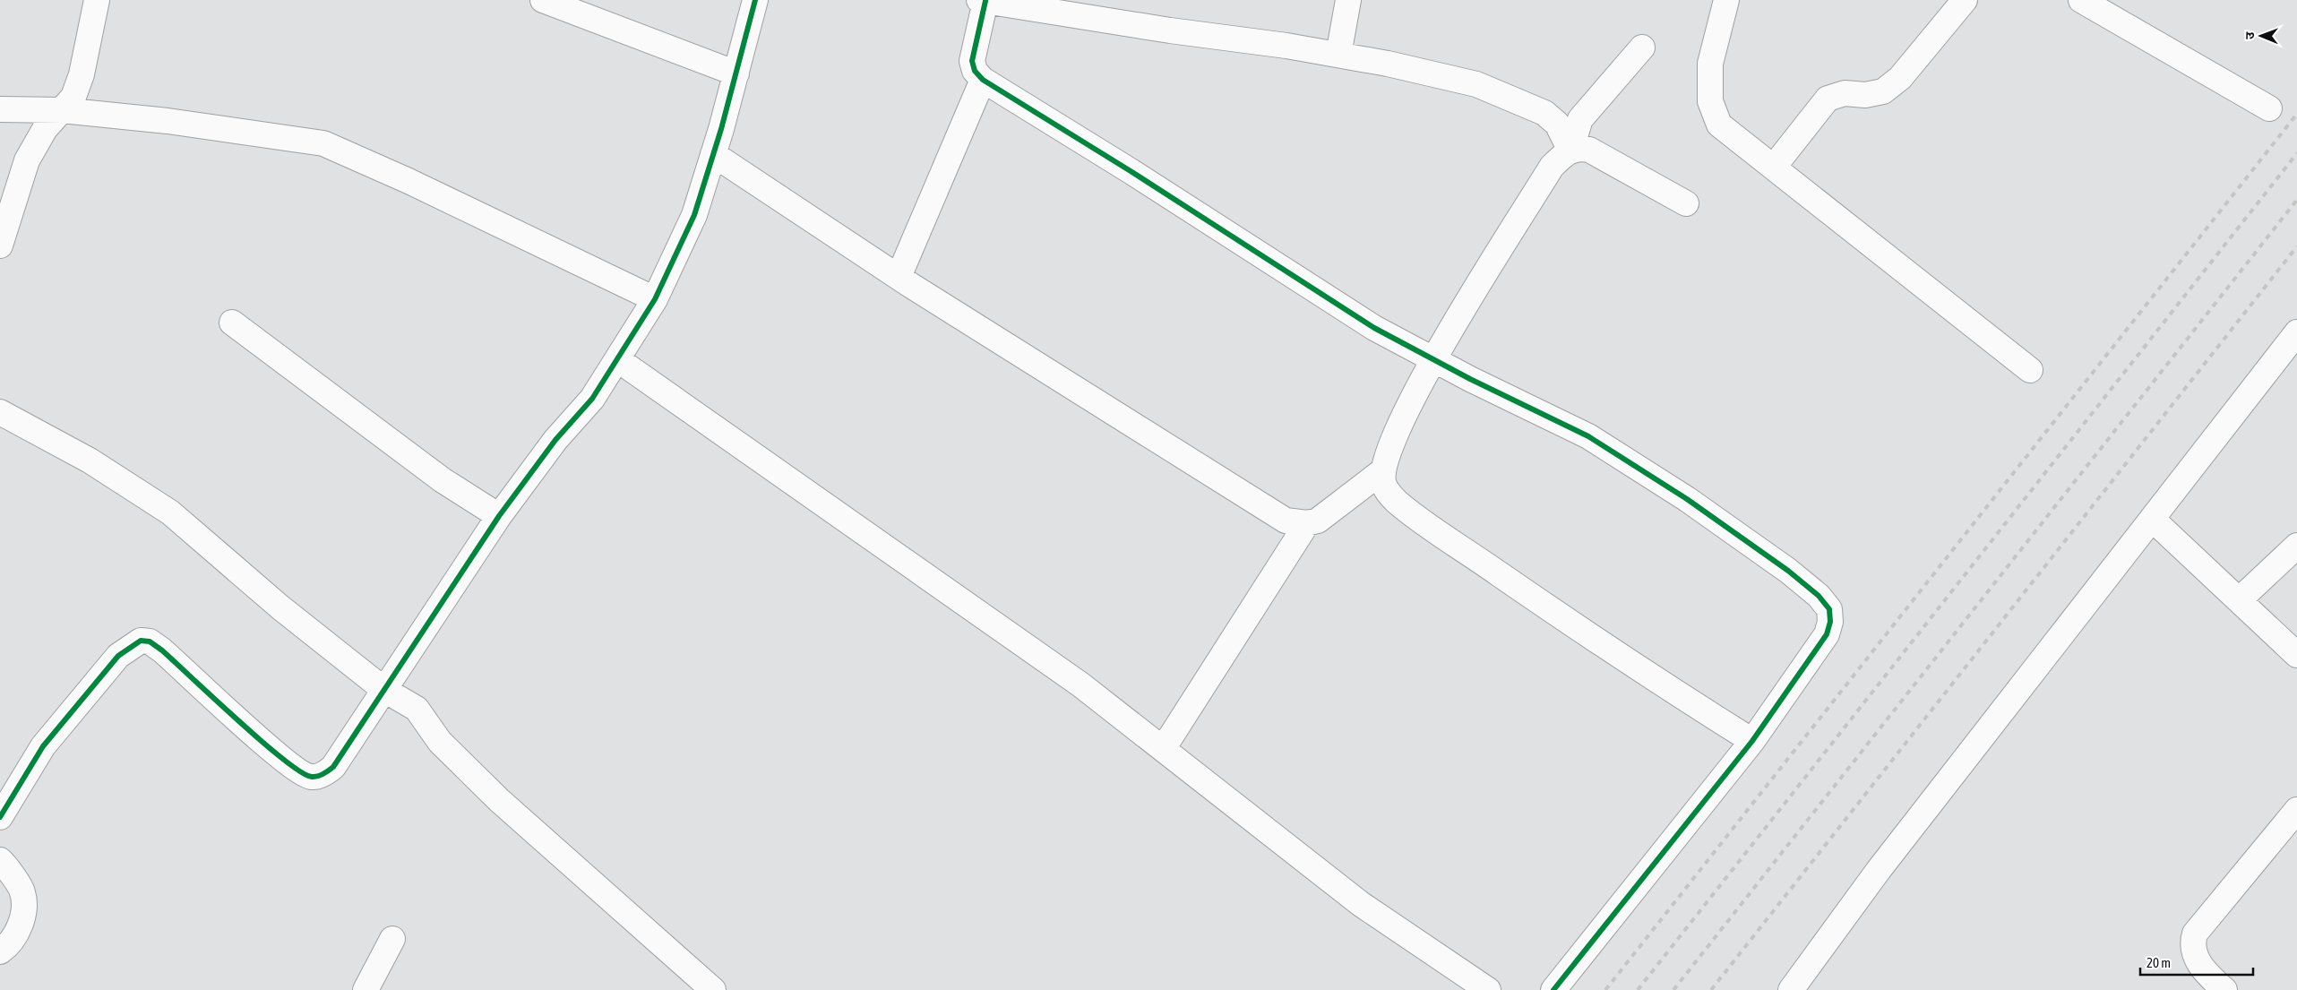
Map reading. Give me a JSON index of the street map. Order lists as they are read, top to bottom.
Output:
{
  "scale_bar": "20 m",
  "north": "left"
}
